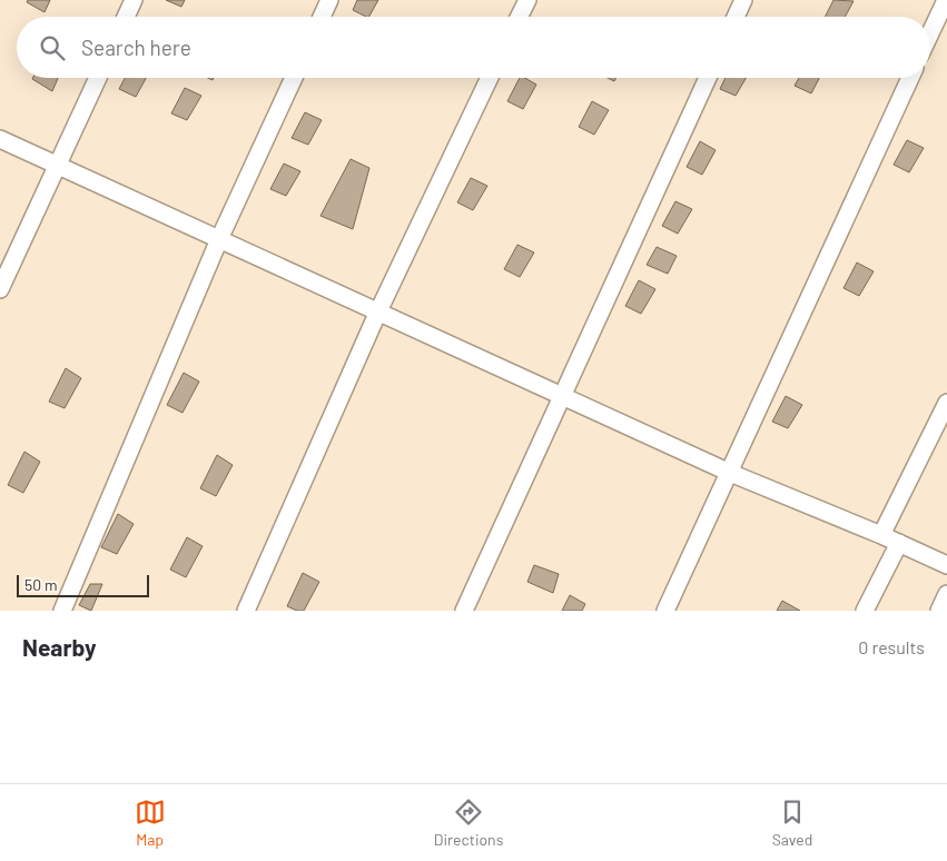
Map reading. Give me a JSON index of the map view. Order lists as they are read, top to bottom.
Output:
{
  "scale_bar": "50 m",
  "page": {
    "search": "Search here",
    "scale": "50 m",
    "heading": ["Nearby", "0 results"],
    "nav": ["Map", "Directions", "Saved"]
  }
}
